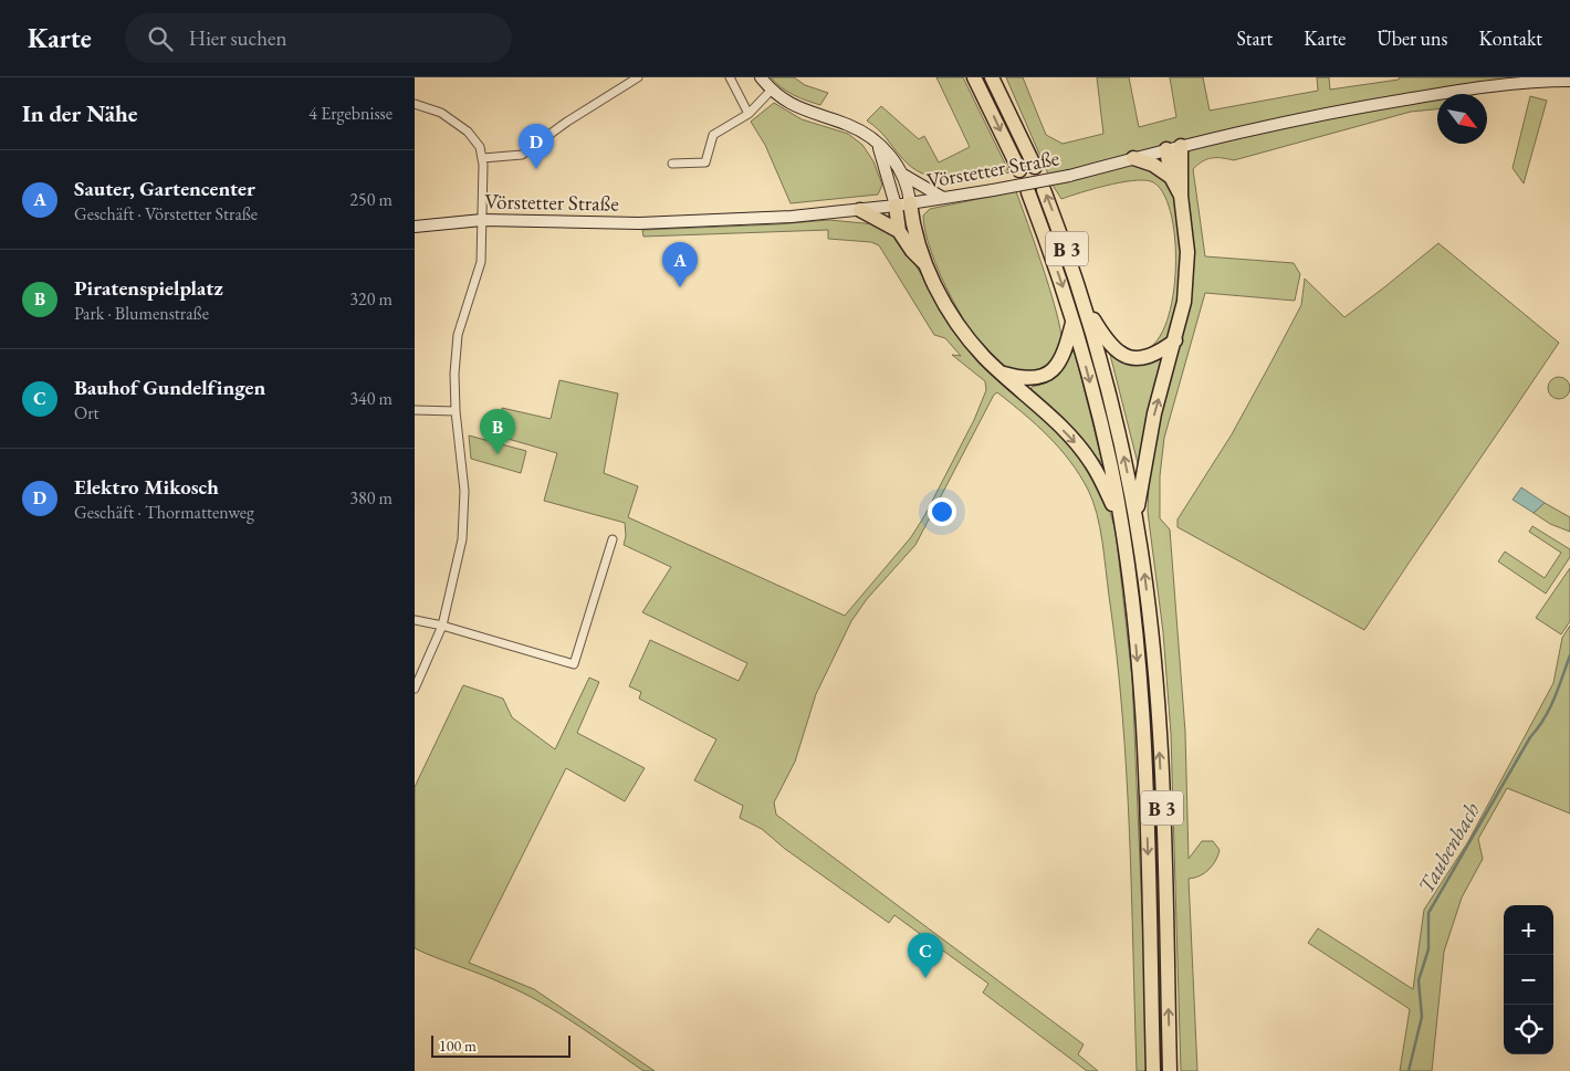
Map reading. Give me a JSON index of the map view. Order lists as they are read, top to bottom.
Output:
{
  "streets": {
    "highway": ["B 3"],
    "street": ["Vörstetter Straße"]
  },
  "water": ["Taubenbach"],
  "scale_bar": "100 m",
  "north": "bottom right",
  "page": {
    "header": "Karte",
    "search": "Hier suchen",
    "nav": [
      "Start",
      "Karte",
      "Über uns",
      "Kontakt"
    ],
    "heading": ["In der Nähe", "4 Ergebnisse"],
    "pins": [
      "D",
      "A",
      "B",
      "C"
    ],
    "list": [
      {
        "mark": "A",
        "name": "Sauter, Gartencenter",
        "note": "Geschäft · Vörstetter Straße",
        "value": "250 m"
      },
      {
        "mark": "B",
        "name": "Piratenspielplatz",
        "note": "Park · Blumenstraße",
        "value": "320 m"
      },
      {
        "mark": "C",
        "name": "Bauhof Gundelfingen",
        "note": "Ort",
        "value": "340 m"
      },
      {
        "mark": "D",
        "name": "Elektro Mikosch",
        "note": "Geschäft · Thormattenweg",
        "value": "380 m"
      }
    ],
    "map_buttons": ["+", "−"],
    "scale": "100 m"
  }
}
